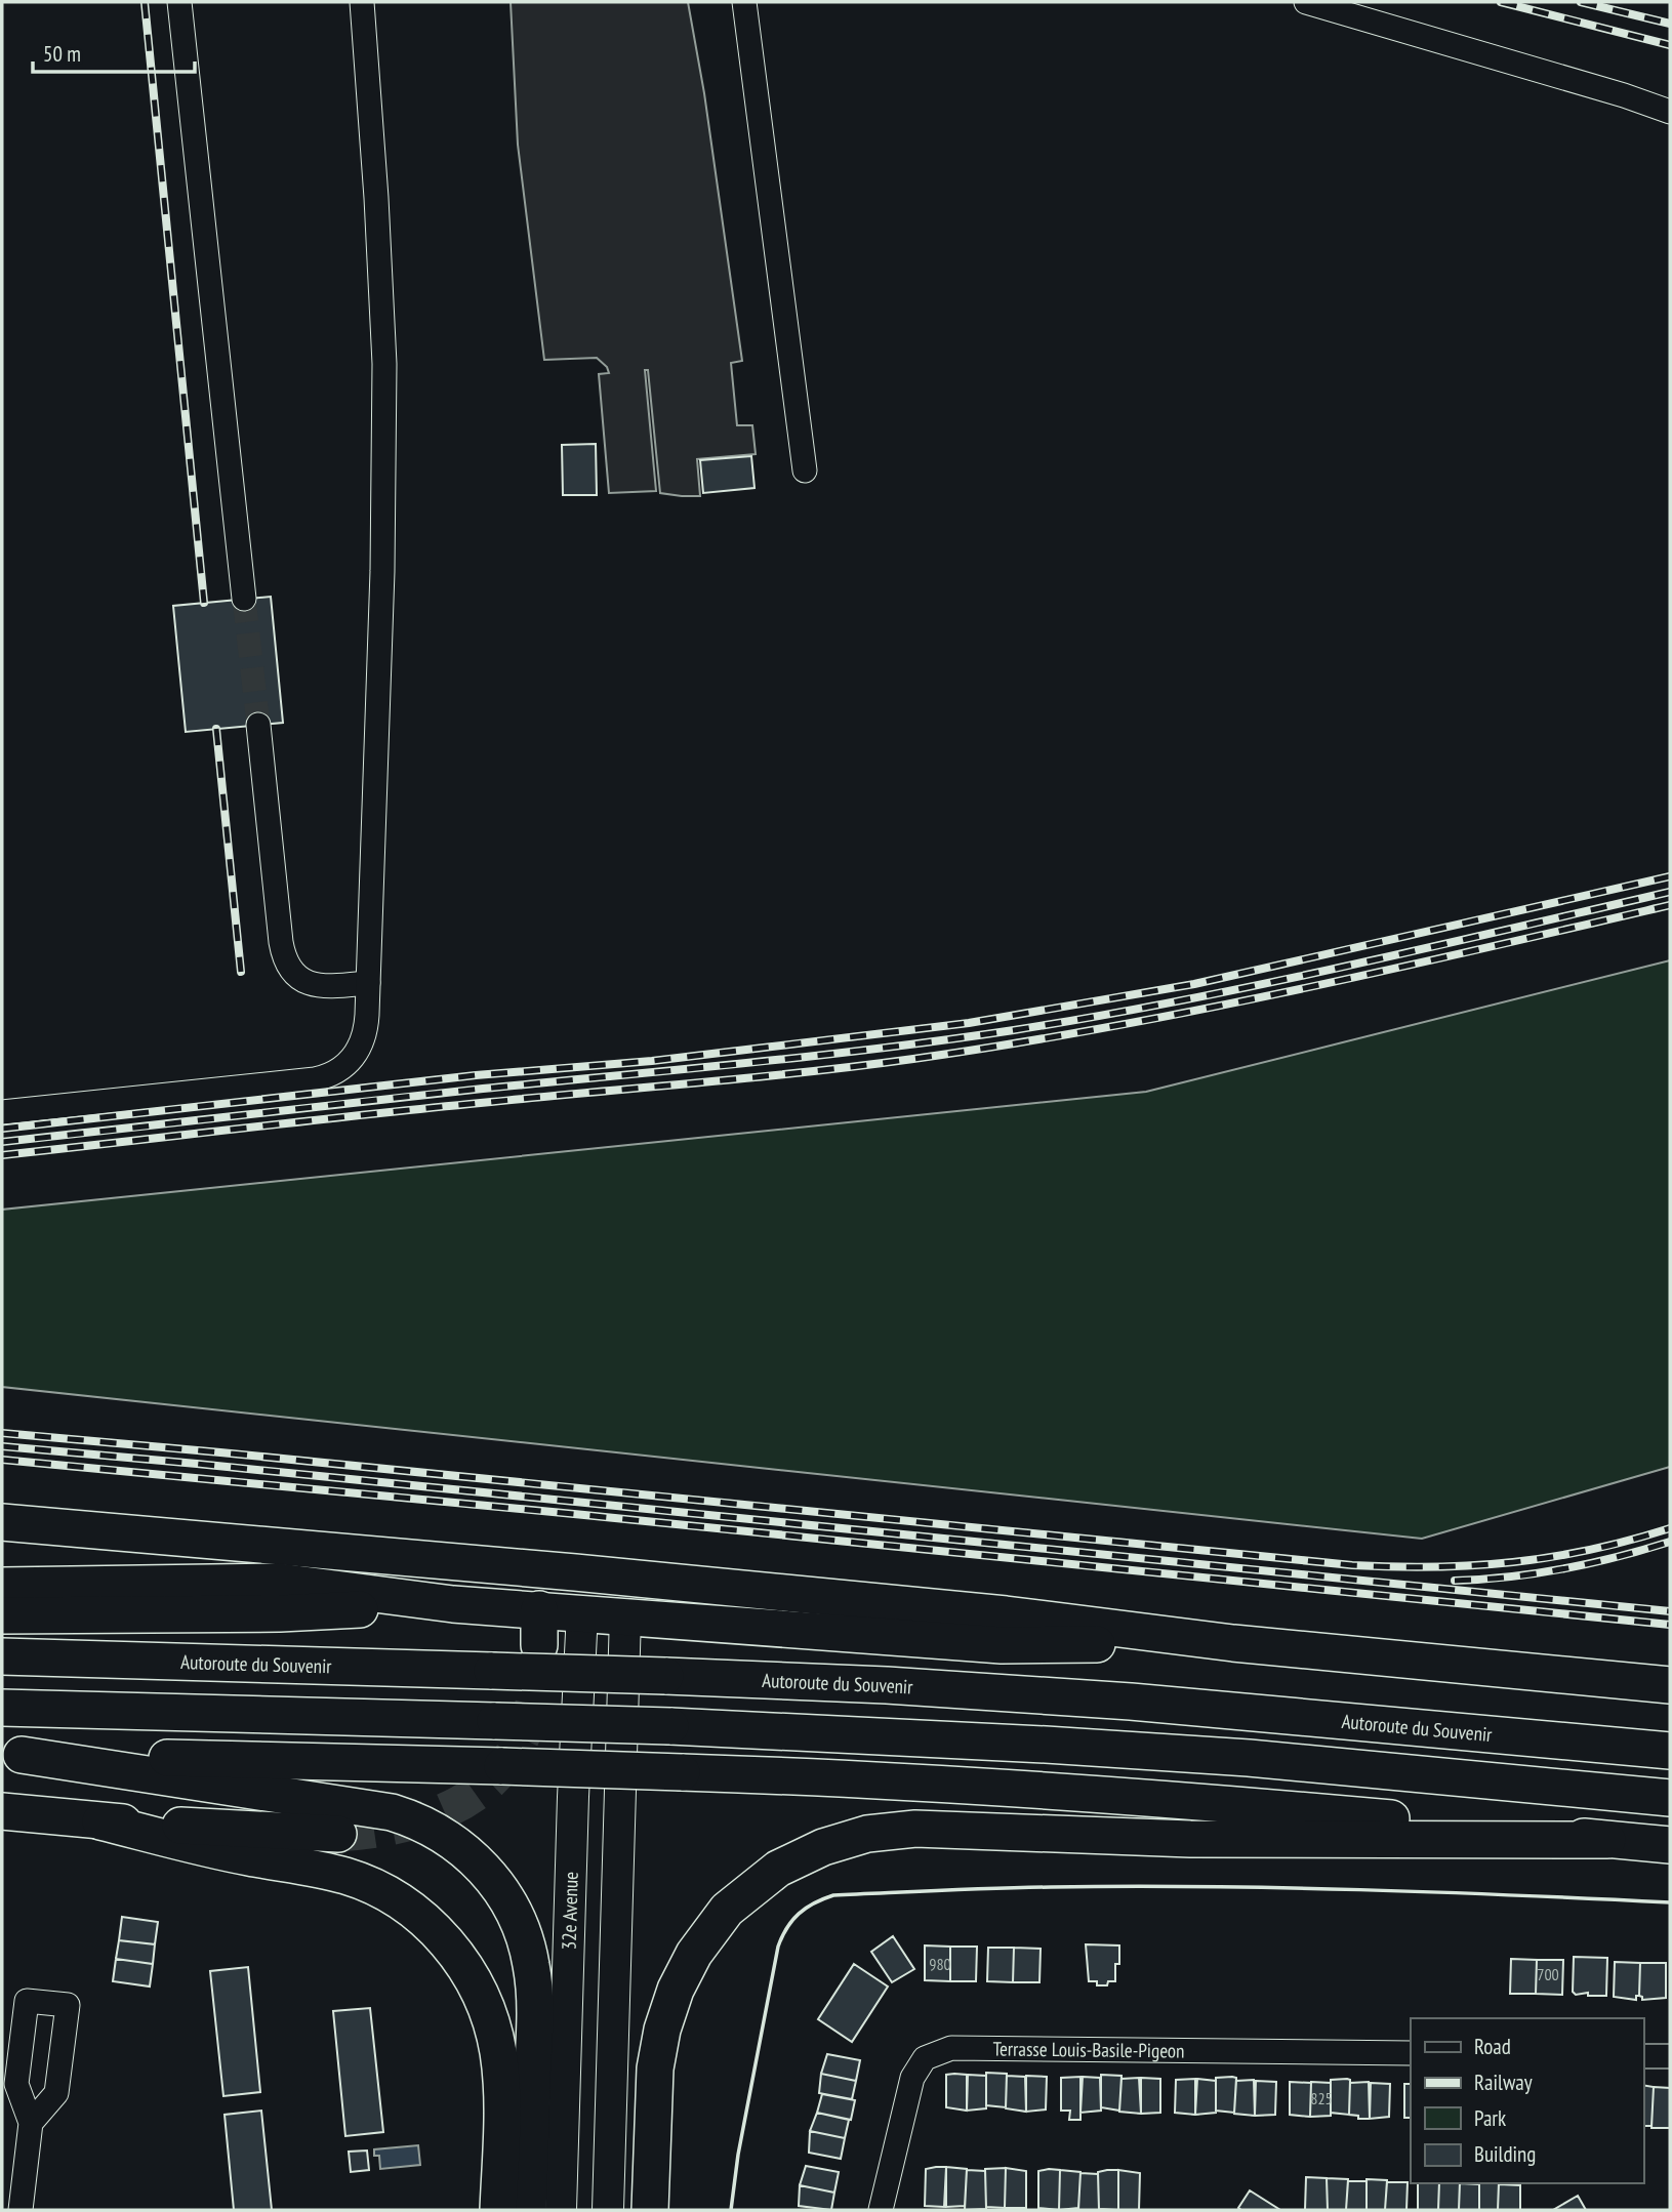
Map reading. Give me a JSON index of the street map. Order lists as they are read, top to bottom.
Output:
{
  "streets": {
    "highway": ["Autoroute du Souvenir"],
    "main road": ["32e Avenue"],
    "street": ["Terrasse Louis-Basile-Pigeon"]
  },
  "house_numbers": ["980", "700", "825"],
  "legend": [
    "Road",
    "Railway",
    "Park",
    "Building"
  ],
  "scale_bar": "50 m"
}
